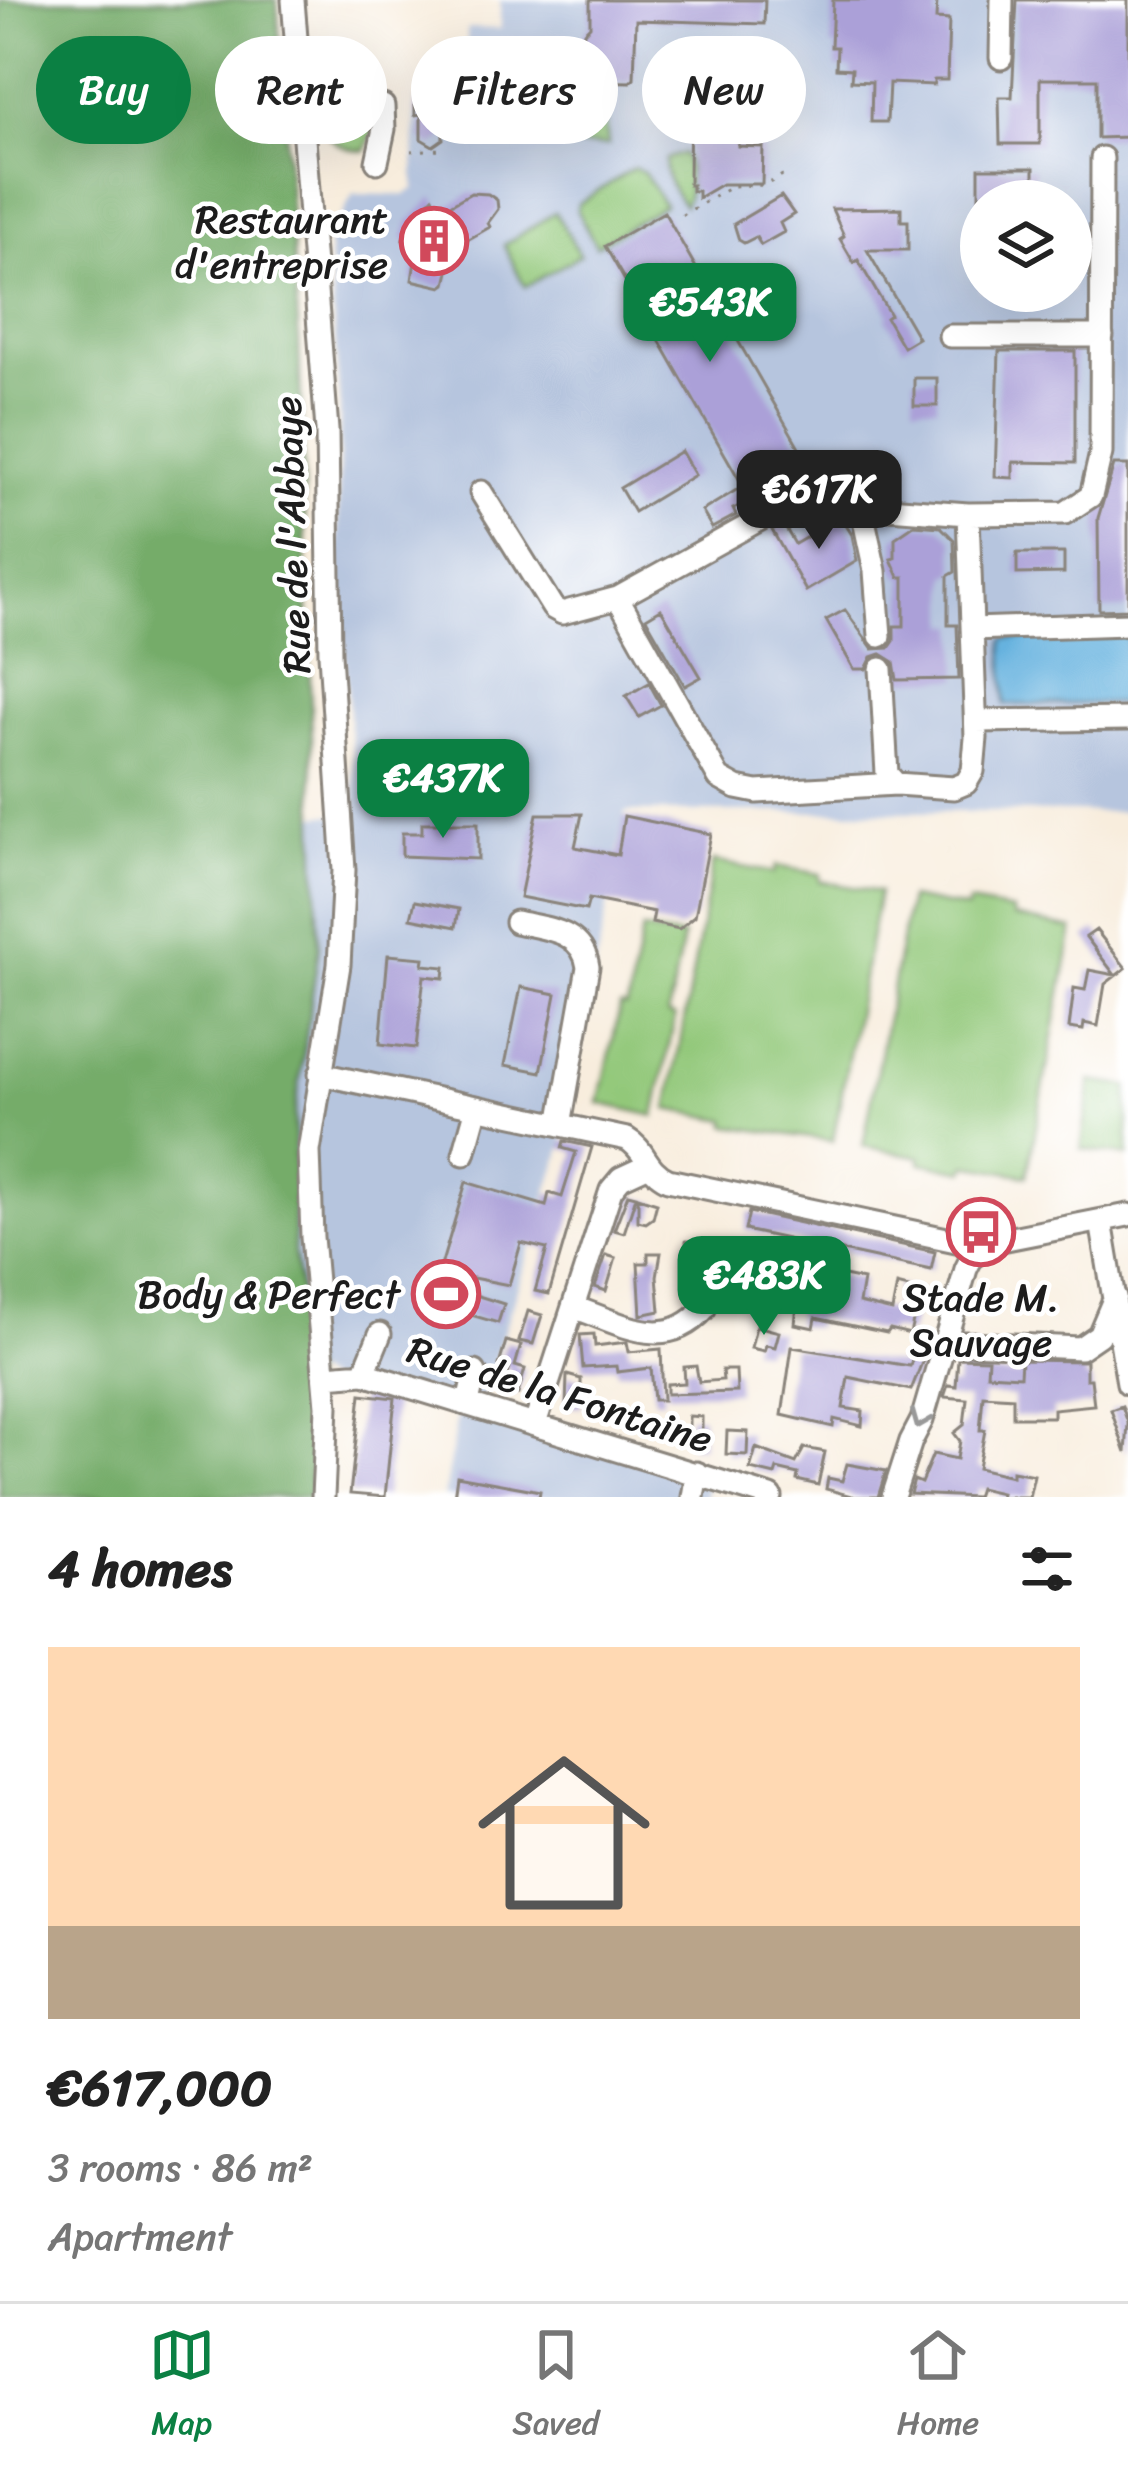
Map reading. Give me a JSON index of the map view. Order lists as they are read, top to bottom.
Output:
{
  "streets": {
    "street": ["Rue de l'Abbaye", "Rue de la Fontaine"]
  },
  "crossings": [
    ["Rue de l'Abbaye", "Rue de la Fontaine"]
  ],
  "places": {
    "building": ["Restaurant d'entreprise"],
    "bus stop": ["Stade M. Sauvage"],
    "sports": ["Body & Perfect"]
  },
  "page": {
    "chip": [
      "Buy",
      "Rent",
      "Filters",
      "New"
    ],
    "price": [
      "€543K",
      "€617K",
      "€437K",
      "€483K"
    ],
    "heading": "4 homes",
    "list": [
      {
        "name": "€617,000",
        "note": "3 rooms · 86 m² · Apartment"
      }
    ],
    "tabs": ["Map", "Saved", "Home"]
  }
}
